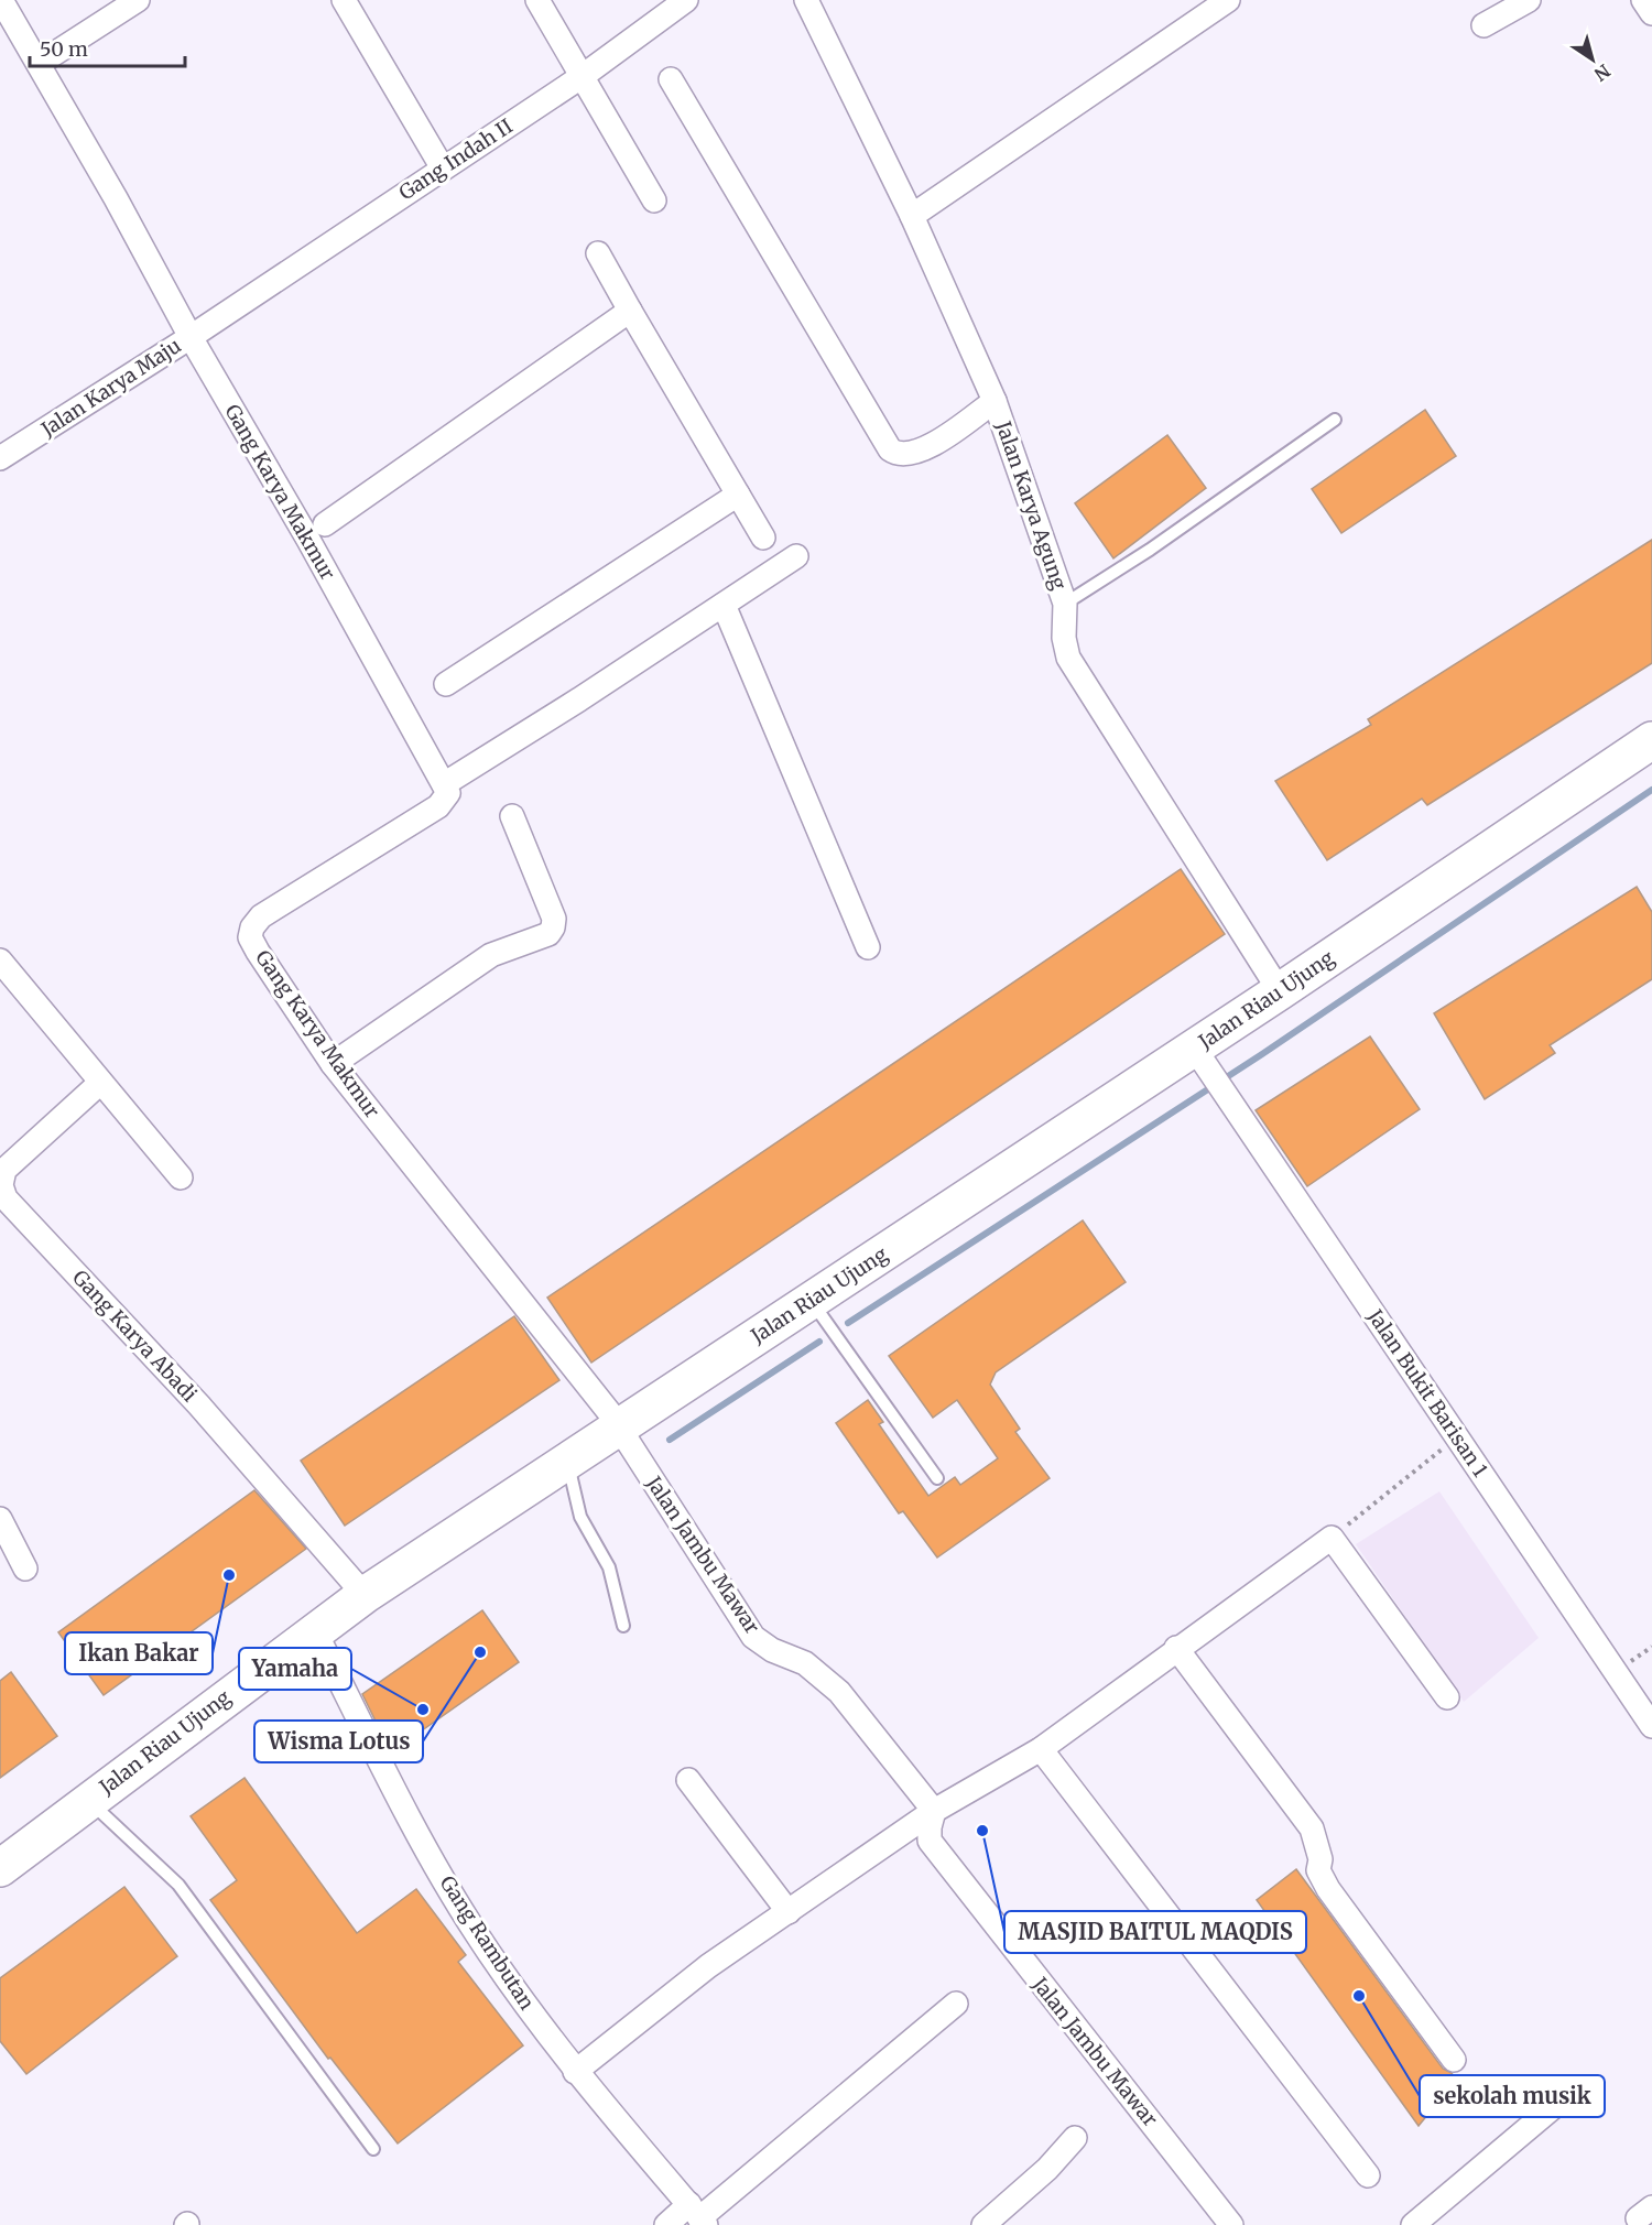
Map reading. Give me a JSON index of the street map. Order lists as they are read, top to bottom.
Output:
{
  "streets": {
    "main road": ["Jalan Riau Ujung"],
    "street": [
      "Gang Indah II",
      "Jalan Karya Maju",
      "Gang Karya Makmur",
      "Jalan Karya Agung",
      "Gang Karya Abadi",
      "Jalan Bukit Barisan 1",
      "Jalan Jambu Mawar",
      "Gang Rambutan"
    ]
  },
  "crossings": [
    ["Gang Indah II", "Jalan Karya Maju"],
    ["Jalan Karya Maju", "Gang Karya Makmur"],
    ["Gang Karya Makmur", "Jalan Riau Ujung"],
    ["Gang Karya Makmur", "Jalan Jambu Mawar"],
    ["Jalan Karya Agung", "Jalan Riau Ujung"],
    ["Jalan Riau Ujung", "Gang Karya Abadi"],
    ["Jalan Riau Ujung", "Jalan Bukit Barisan 1"],
    ["Jalan Riau Ujung", "Jalan Jambu Mawar"],
    ["Jalan Riau Ujung", "Gang Rambutan"]
  ],
  "places": [
    "Ikan Bakar",
    "Wisma Lotus",
    "Yamaha",
    "MASJID BAITUL MAQDIS",
    "sekolah musik"
  ],
  "scale_bar": "50 m",
  "north": "bottom right"
}
